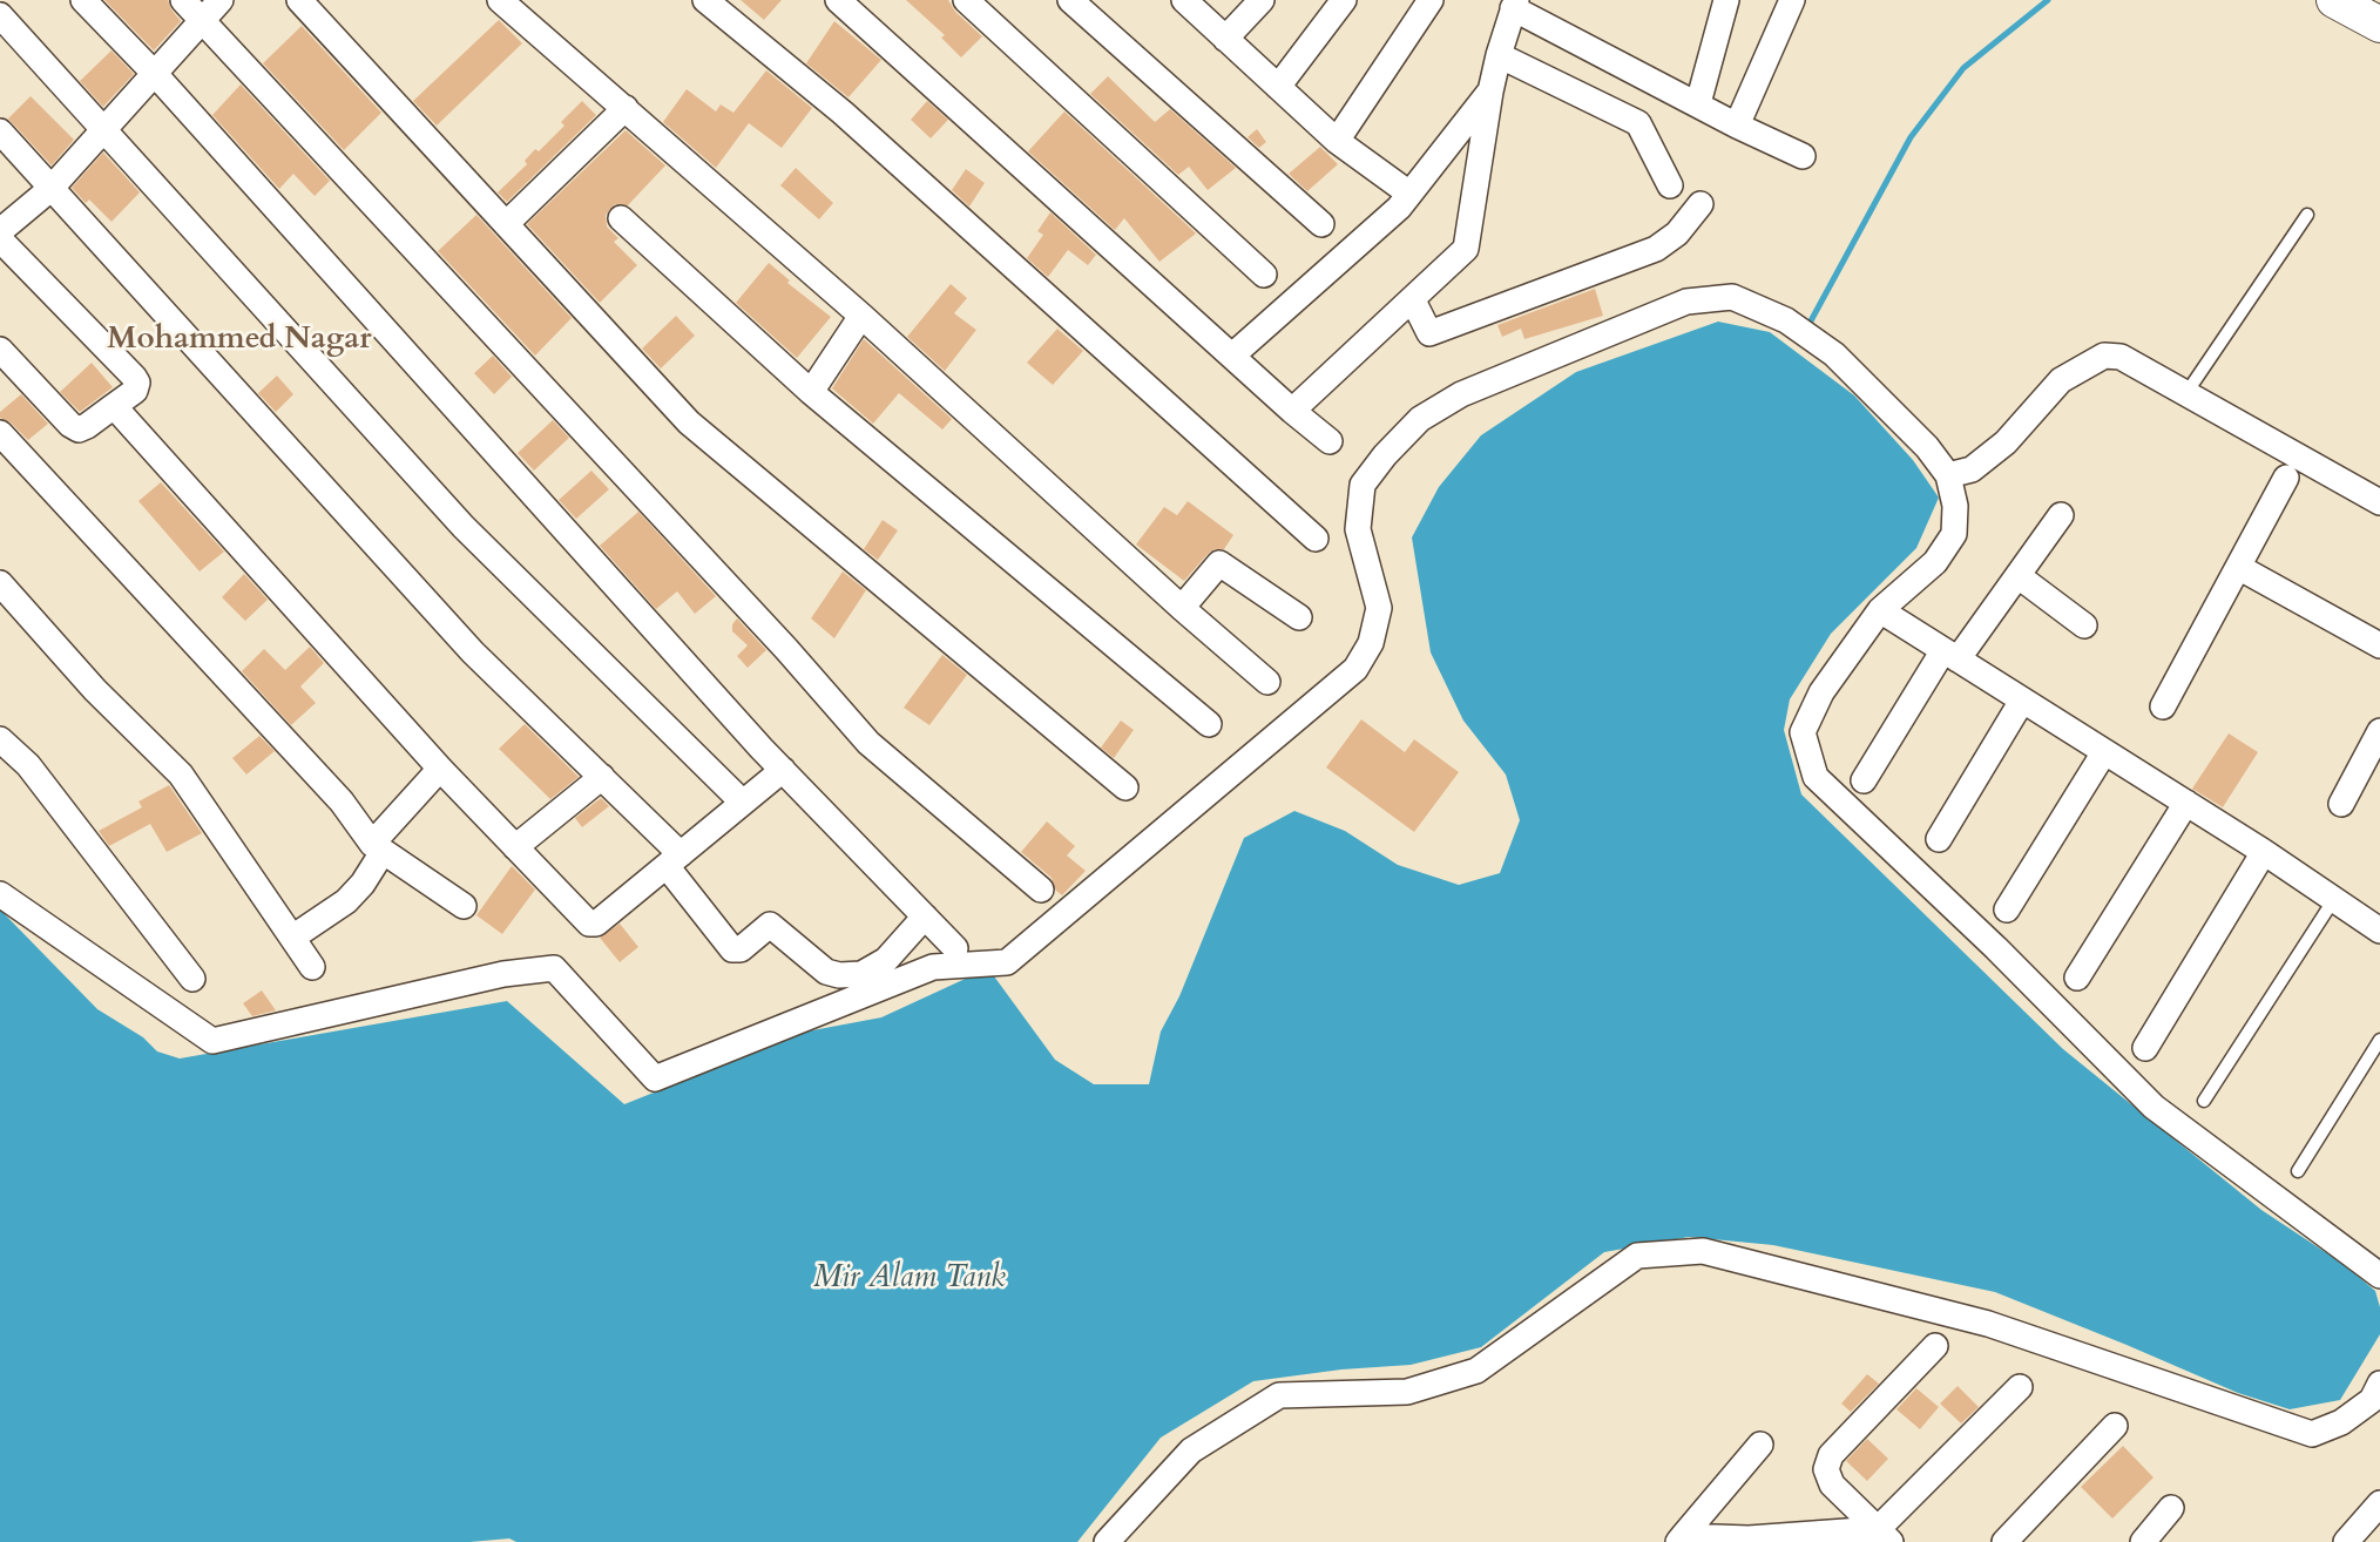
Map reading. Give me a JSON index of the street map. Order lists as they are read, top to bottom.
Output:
{
  "districts": ["Mohammed Nagar"],
  "water": ["Mir Alam Tank"]
}
